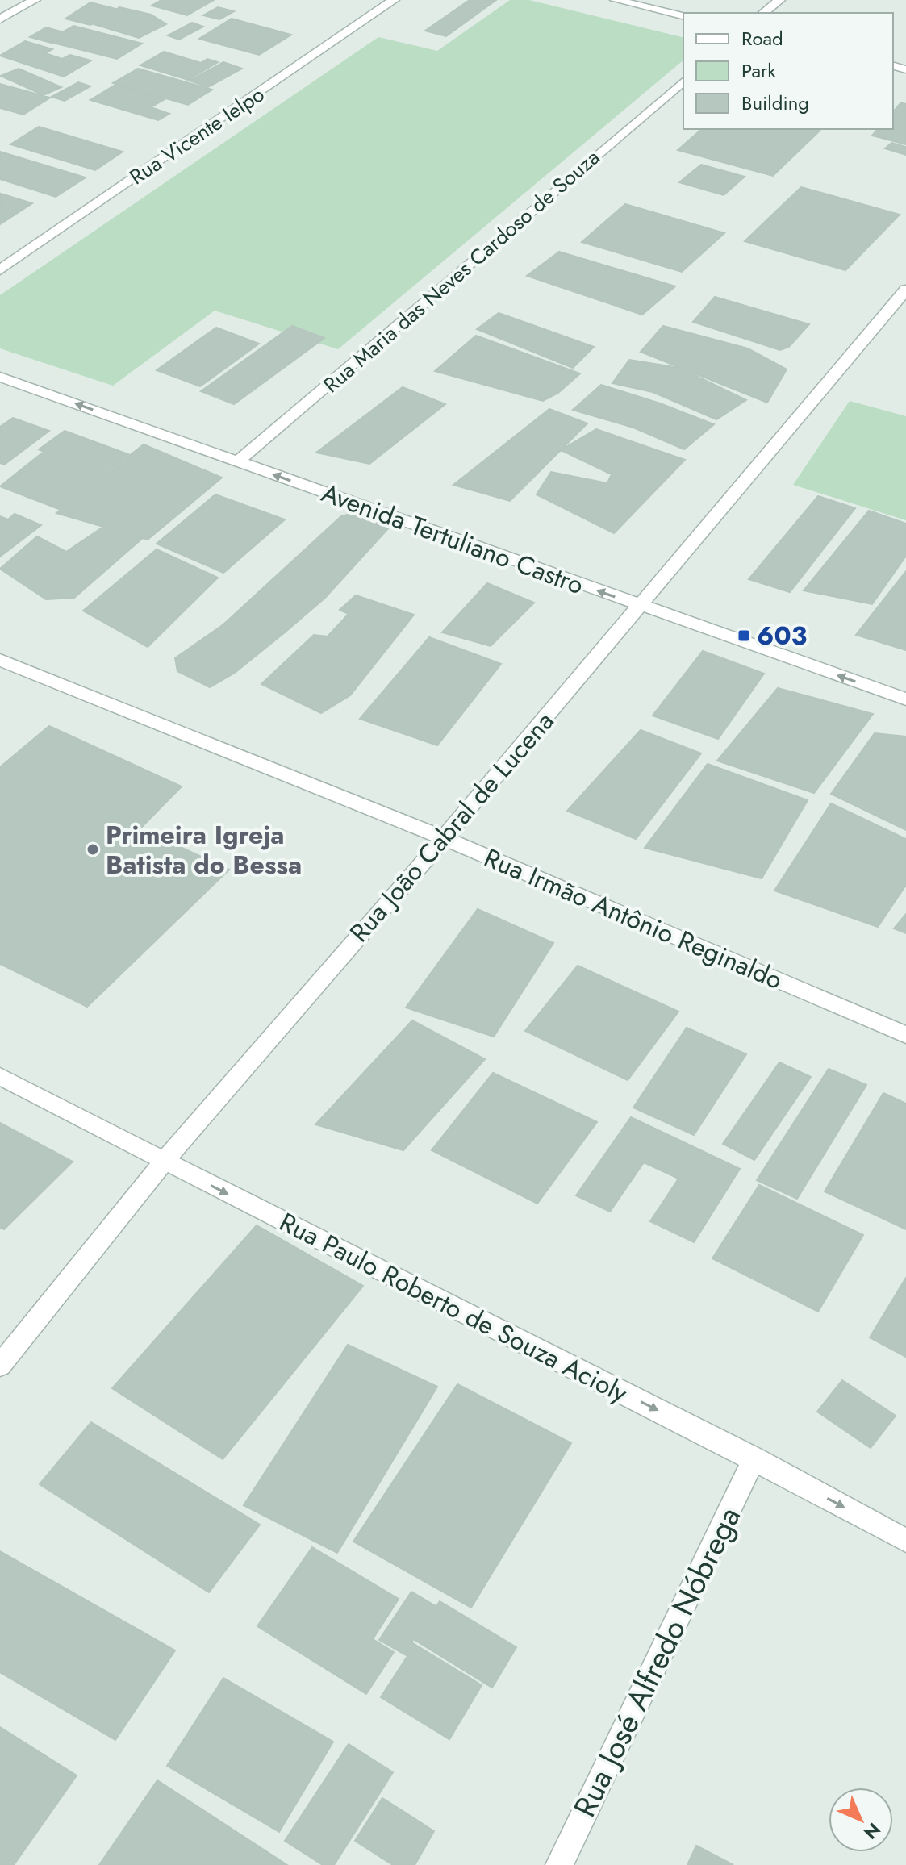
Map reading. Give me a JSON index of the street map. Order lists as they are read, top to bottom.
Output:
{
  "streets": {
    "street": [
      "Rua Vicente Ielpo",
      "Rua Maria das Neves Cardoso de Souza",
      "Avenida Tertuliano Castro",
      "Rua João Cabral de Lucena",
      "Rua Irmão Antônio Reginaldo",
      "Rua Paulo Roberto de Souza Acioly",
      "Rua José Alfredo Nóbrega"
    ]
  },
  "crossings": [
    ["Rua Maria das Neves Cardoso de Souza", "Avenida Tertuliano Castro"],
    ["Avenida Tertuliano Castro", "Rua João Cabral de Lucena"],
    ["Rua João Cabral de Lucena", "Rua Irmão Antônio Reginaldo"],
    ["Rua João Cabral de Lucena", "Rua Paulo Roberto de Souza Acioly"],
    ["Rua Paulo Roberto de Souza Acioly", "Rua José Alfredo Nóbrega"]
  ],
  "one_way": ["Avenida Tertuliano Castro", "Rua Paulo Roberto de Souza Acioly"],
  "places": {
    "transit": ["603"],
    "other": ["Primeira Igreja Batista do Bessa"]
  },
  "legend": ["Road", "Park", "Building"],
  "north": "bottom right"
}
